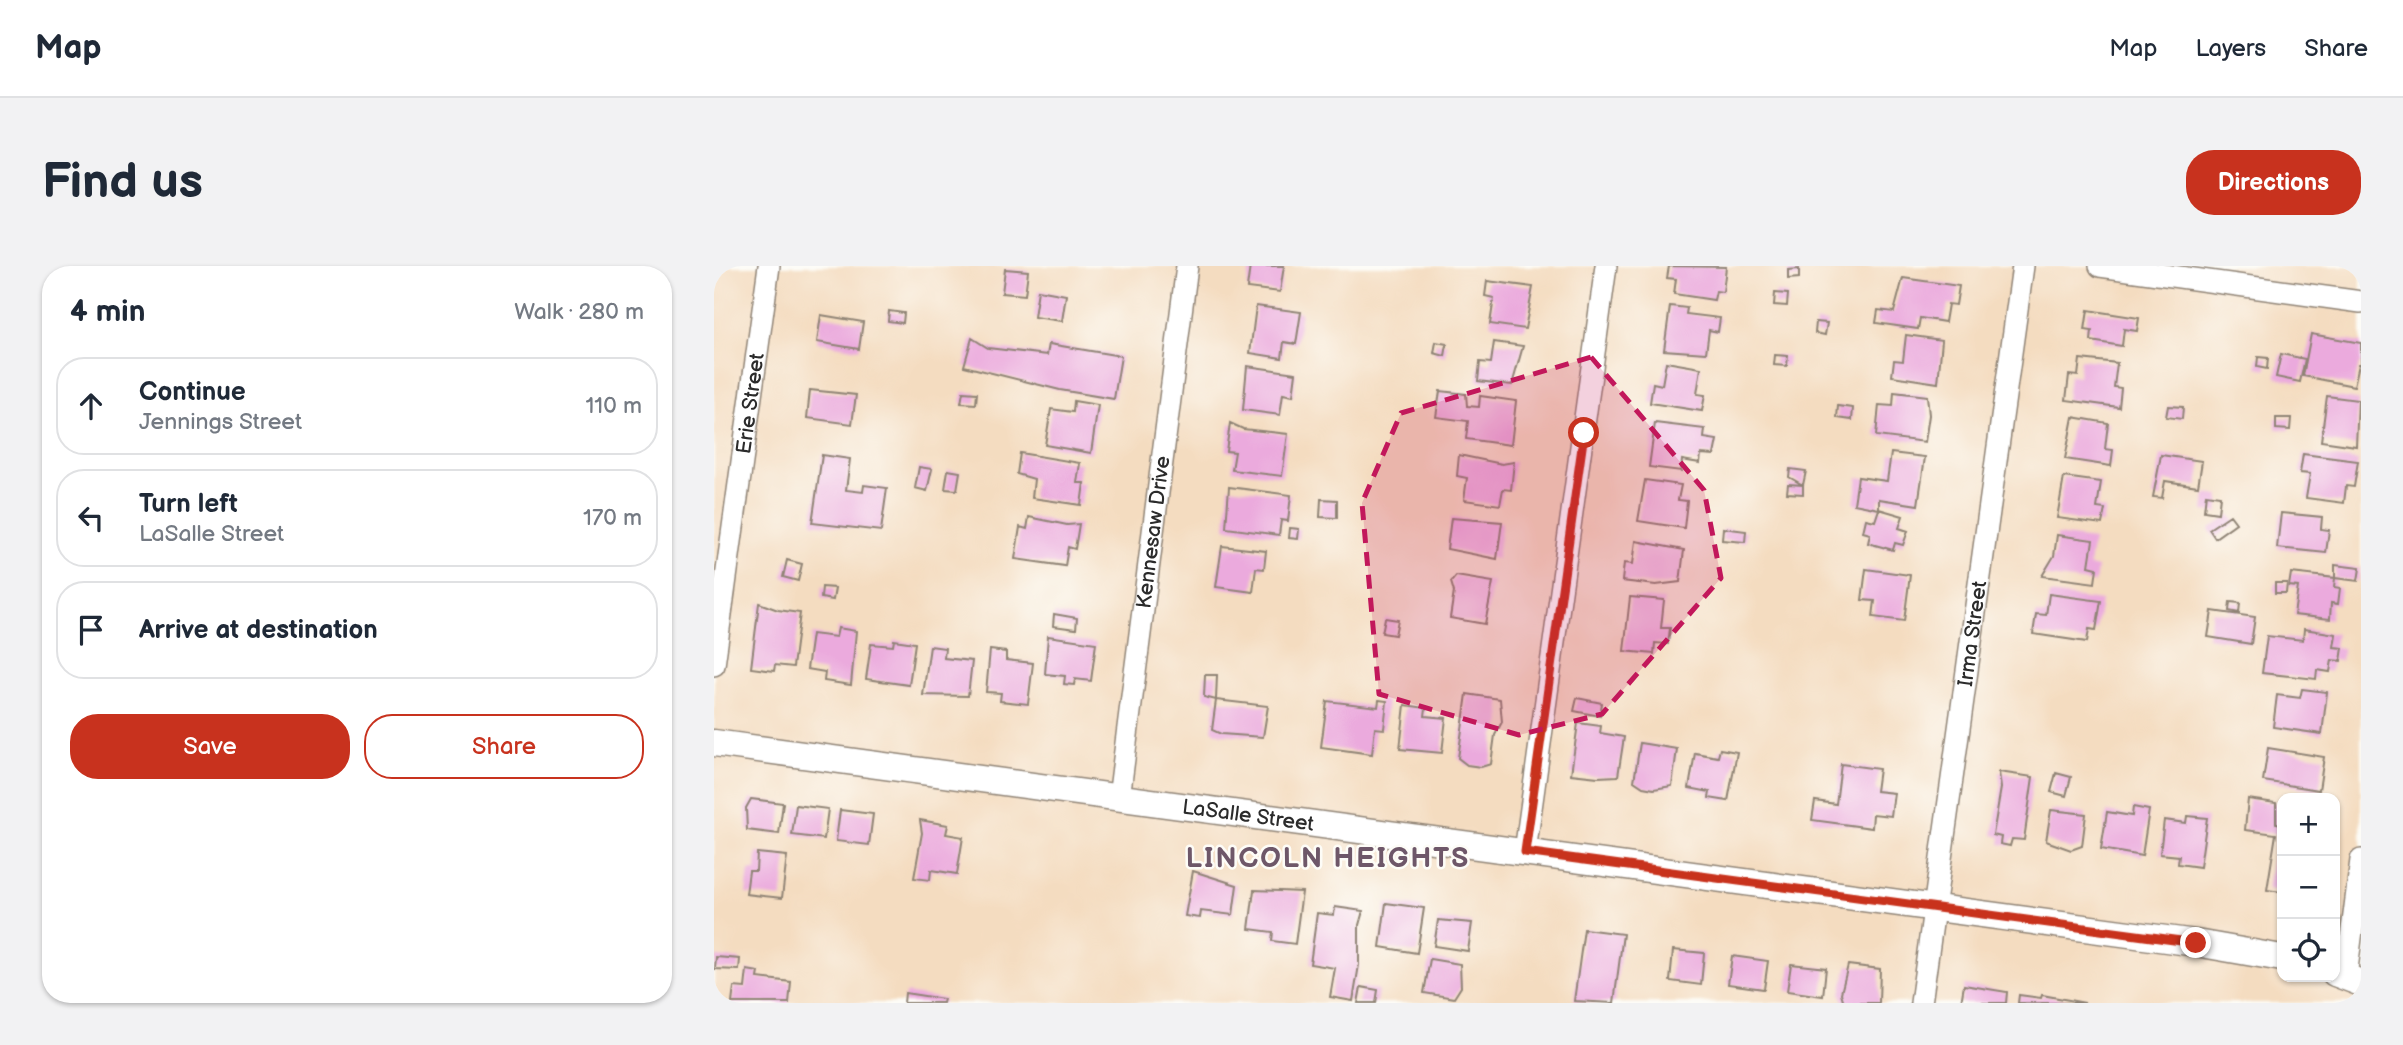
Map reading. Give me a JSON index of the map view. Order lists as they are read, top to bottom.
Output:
{
  "streets": {
    "street": [
      "Erie Street",
      "Kennesaw Drive",
      "Irma Street",
      "LaSalle Street"
    ]
  },
  "crossings": [
    ["Kennesaw Drive", "LaSalle Street"],
    ["Irma Street", "LaSalle Street"]
  ],
  "districts": ["LINCOLN HEIGHTS"],
  "page": {
    "header": "Map",
    "nav": ["Map", "Layers", "Share"],
    "buttons": [
      "Directions",
      ["Save", "Share"]
    ],
    "title": "Find us",
    "heading": ["4 min", "Walk · 280 m"],
    "list": [
      ["Continue", "Jennings Street", "110 m"],
      ["Turn left", "LaSalle Street", "170 m"],
      "Arrive at destination"
    ],
    "map_buttons": ["+", "−"]
  }
}
